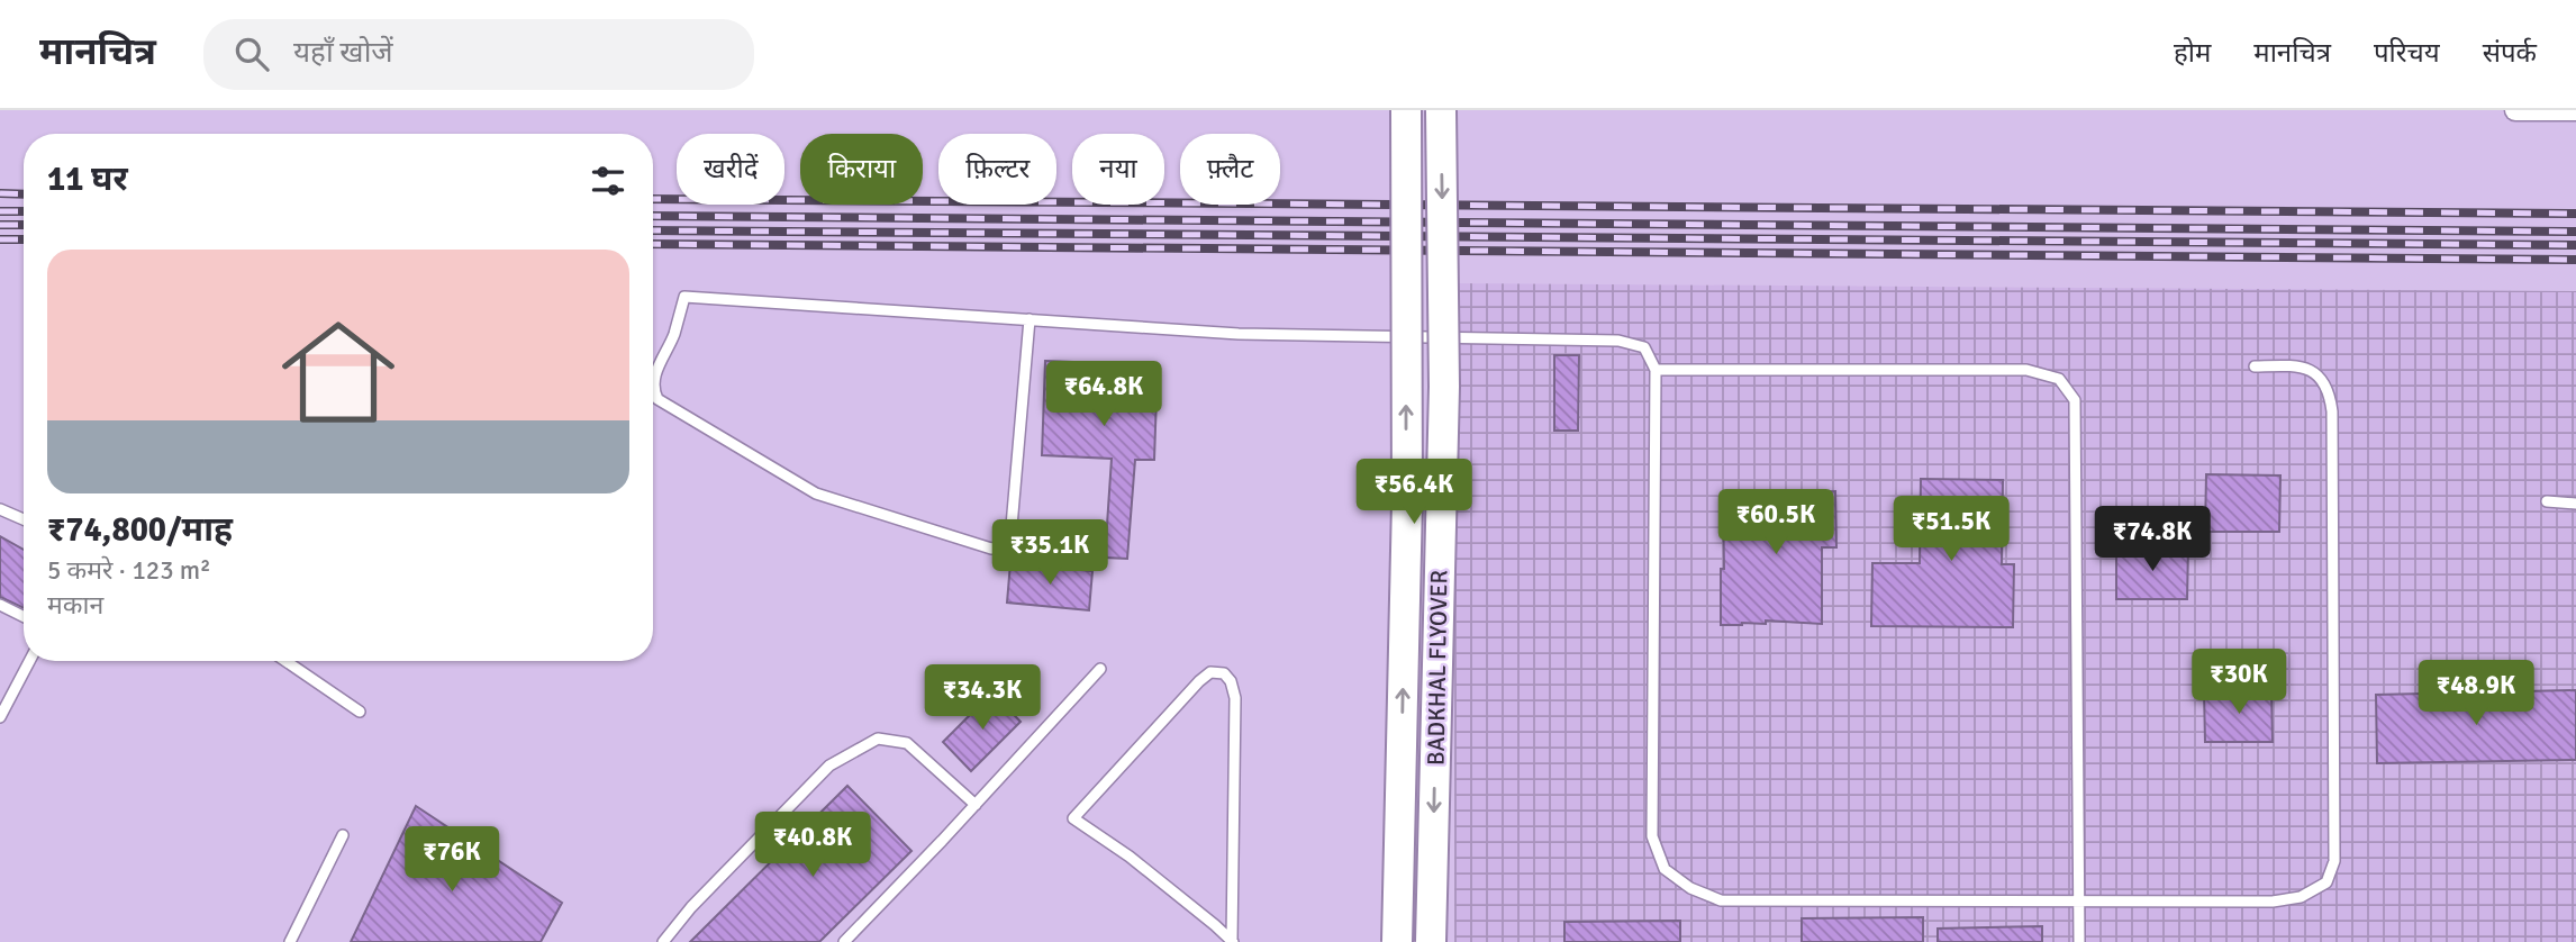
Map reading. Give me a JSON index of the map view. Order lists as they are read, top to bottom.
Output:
{
  "streets": {
    "main road": ["BADKHAL FLYOVER"]
  },
  "page": {
    "header": "मानचित्र",
    "search": "यहाँ खोजें",
    "nav": [
      "होम",
      "मानचित्र",
      "परिचय",
      "संपर्क"
    ],
    "chip": [
      "खरीदें",
      "किराया",
      "फ़िल्टर",
      "नया",
      "फ़्लैट"
    ],
    "heading": "11 घर",
    "list": [
      {
        "name": "₹74,800/माह",
        "note": "5 कमरे · 123 m² · मकान"
      }
    ],
    "price": [
      "₹64.8K",
      "₹56.4K",
      "₹60.5K",
      "₹51.5K",
      "₹74.8K",
      "₹35.1K",
      "₹30K",
      "₹48.9K",
      "₹34.3K",
      "₹40.8K",
      "₹76K"
    ]
  }
}
